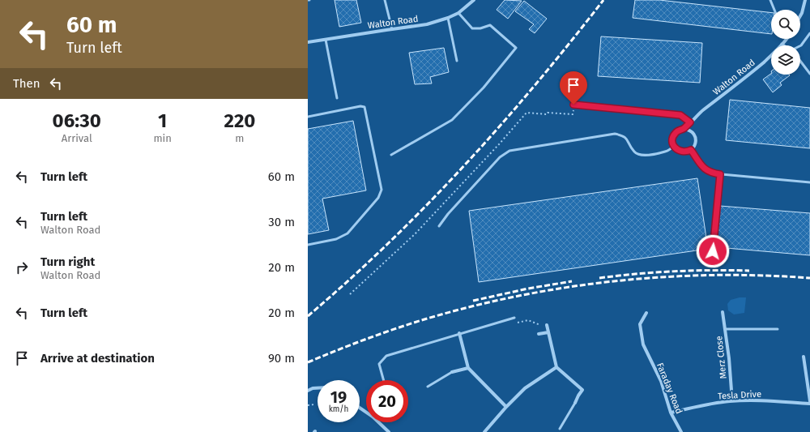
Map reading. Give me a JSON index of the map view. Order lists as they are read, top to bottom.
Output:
{
  "streets": {
    "street": [
      "Walton Road",
      "Merz Close",
      "Faraday Road",
      "Tesla Drive"
    ]
  },
  "crossings": [
    ["Merz Close", "Tesla Drive"],
    ["Faraday Road", "Tesla Drive"]
  ],
  "page": {
    "turn": ["60 m", "Turn left"],
    "then": "Then",
    "eta": [
      "06:30",
      "Arrival",
      "1",
      "min",
      "220",
      "m"
    ],
    "list": [
      {
        "name": "Turn left",
        "value": "60 m"
      },
      {
        "name": "Turn left",
        "note": "Walton Road",
        "value": "30 m"
      },
      {
        "name": "Turn right",
        "note": "Walton Road",
        "value": "20 m"
      },
      {
        "name": "Turn left",
        "value": "20 m"
      },
      {
        "name": "Arrive at destination",
        "value": "90 m"
      }
    ],
    "speed": "19 km/h",
    "limit": "20"
  }
}
